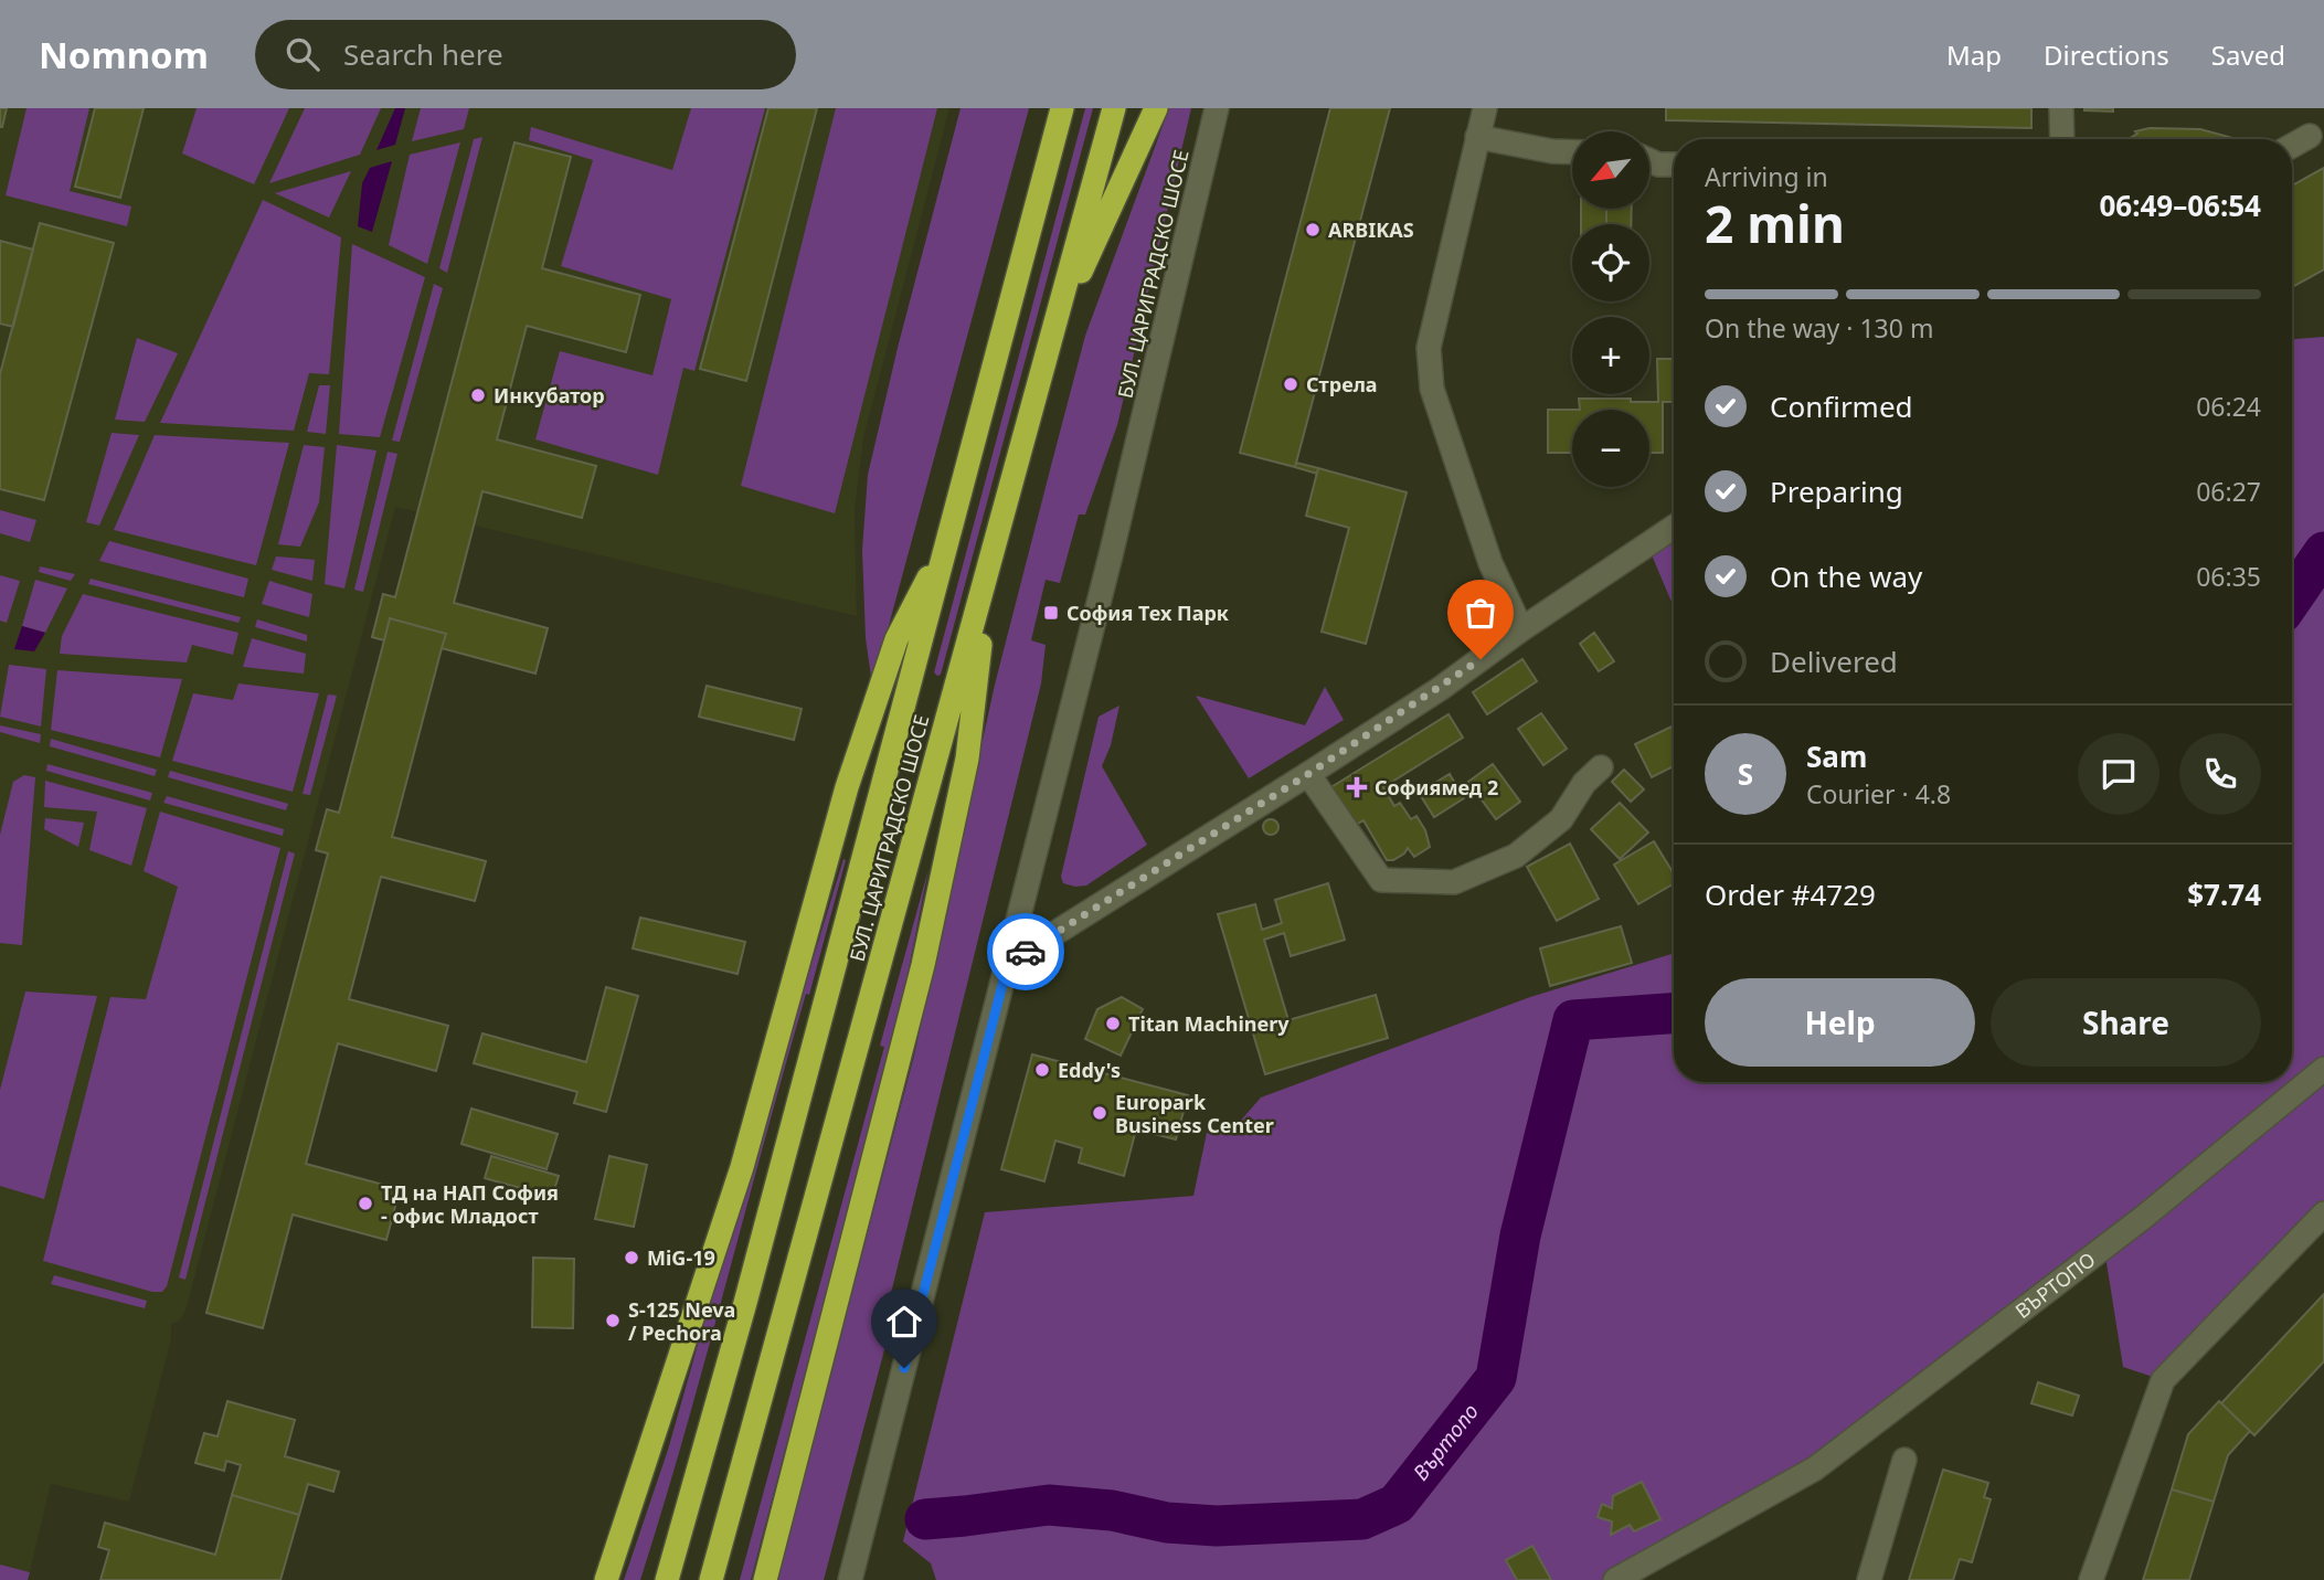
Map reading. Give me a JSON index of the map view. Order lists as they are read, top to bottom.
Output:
{
  "streets": {
    "highway": ["БУЛ. ЦАРИГРАДСКО ШОСЕ"],
    "street": ["ВЪРТОПО"]
  },
  "water": ["Въртопо"],
  "places": {
    "other": [
      "ARBIKAS",
      "Стрела",
      "Инкубатор",
      "Titan Machinery",
      "Eddy's",
      "Europark Business Center",
      "ТД на НАП София - офис Младост",
      "MiG-19",
      "S-125 Neva / Pechora"
    ],
    "transit": ["София Тех Парк"],
    "health": ["Софиямед 2"]
  },
  "north": "bottom left",
  "page": {
    "header": "Nomnom",
    "search": "Search here",
    "nav": ["Map", "Directions", "Saved"],
    "map_buttons": ["+", "−"],
    "heading": ["2 min", "Arriving in", "06:49–06:54"],
    "panel": [
      "Sam",
      "Courier · 4.8",
      "Order #4729",
      "$7.74"
    ],
    "bar": "On the way · 130 m",
    "list": [
      ["Confirmed", "06:24"],
      ["Preparing", "06:27"],
      ["On the way", "06:35"],
      "Delivered"
    ],
    "round": "S",
    "buttons": ["Help", "Share"]
  }
}
